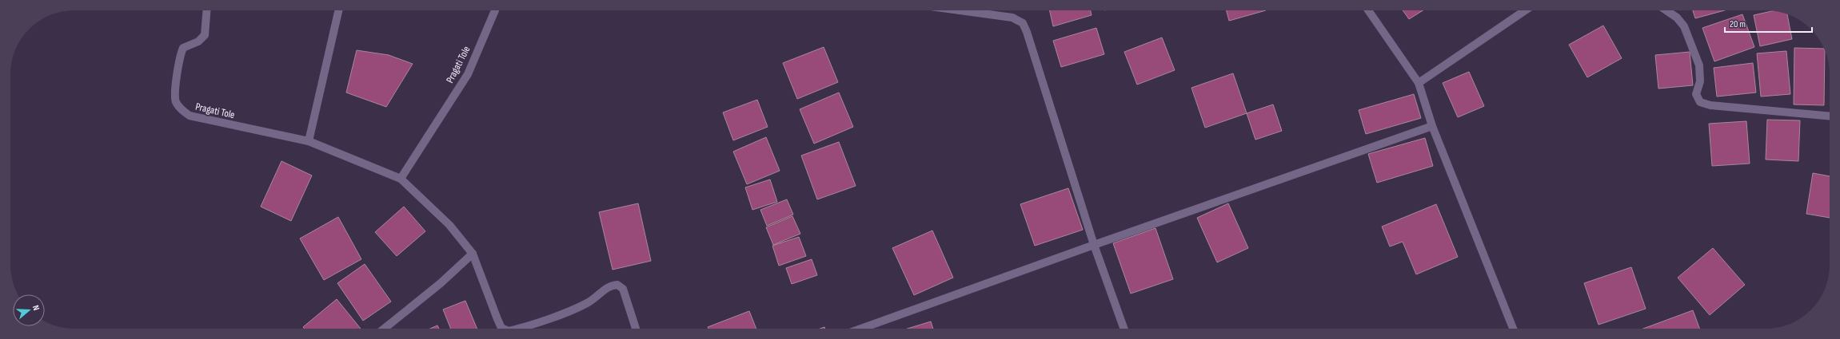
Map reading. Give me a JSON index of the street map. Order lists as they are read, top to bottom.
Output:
{
  "streets": {
    "street": ["Pragati Tole"]
  },
  "scale_bar": "20 m",
  "north": "right"
}
